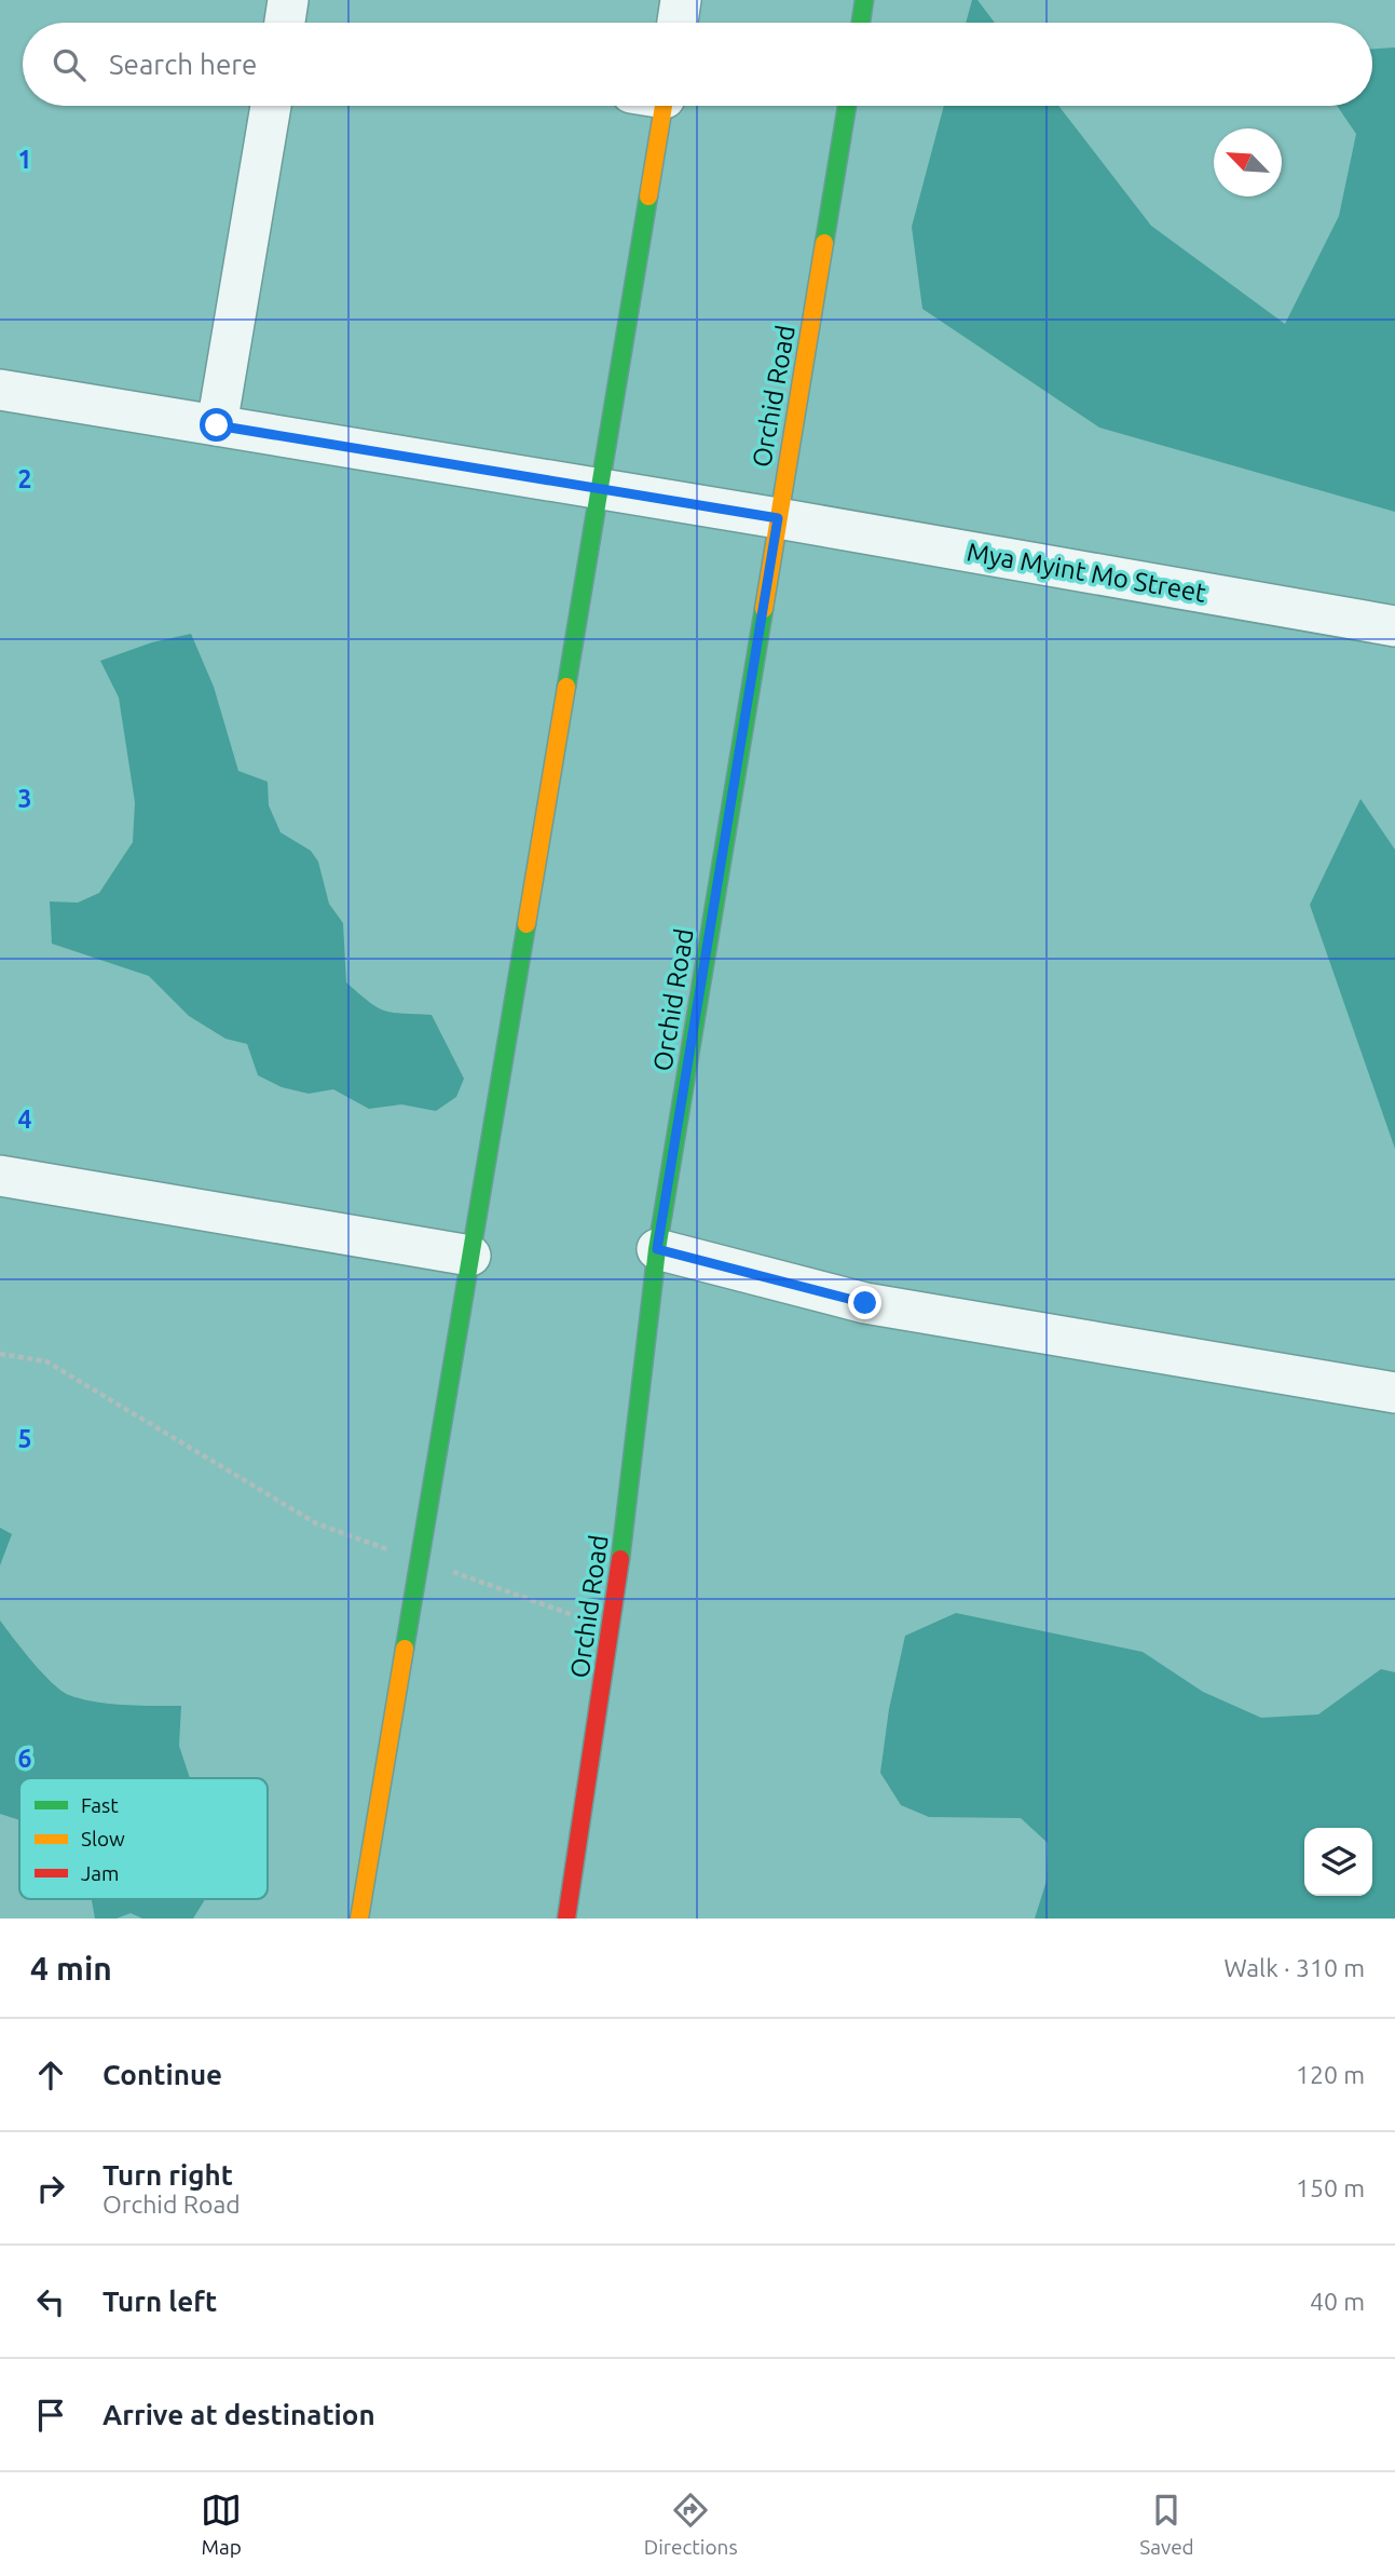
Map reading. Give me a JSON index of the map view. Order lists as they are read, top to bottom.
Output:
{
  "streets": {
    "main road": ["Orchid Road"],
    "street": ["Mya Myint Mo Street"]
  },
  "crossings": [
    ["Orchid Road", "Mya Myint Mo Street"]
  ],
  "legend": ["Fast", "Slow", "Jam"],
  "north": "top left",
  "page": {
    "search": "Search here",
    "heading": ["4 min", "Walk · 310 m"],
    "list": [
      ["Continue", "120 m"],
      ["Turn right", "Orchid Road", "150 m"],
      ["Turn left", "40 m"],
      "Arrive at destination"
    ],
    "nav": ["Map", "Directions", "Saved"]
  },
  "grid": {
    "rows": [
      "1",
      "2",
      "3",
      "4",
      "5",
      "6"
    ]
  }
}
